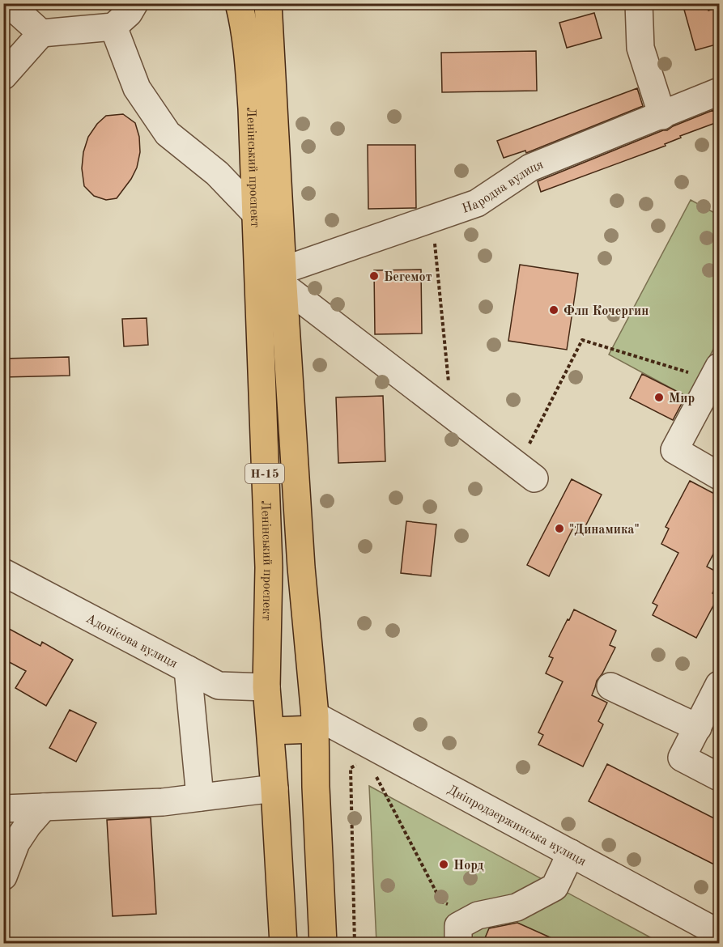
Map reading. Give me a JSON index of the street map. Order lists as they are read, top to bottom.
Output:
{
  "streets": {
    "main road": ["Ленінський проспект", "Н-15"],
    "street": ["Народна вулиця", "Адонісова вулиця", "Дніпродзержинська вулиця"]
  },
  "crossings": [
    ["Ленінський проспект", "Народна вулиця"],
    ["Ленінський проспект", "Адонісова вулиця"],
    ["Ленінський проспект", "Дніпродзержинська вулиця"]
  ],
  "places": [
    "Бегемот",
    "Флп Кочергин",
    "Мир",
    "\"Динамика\"",
    "Норд"
  ]
}
